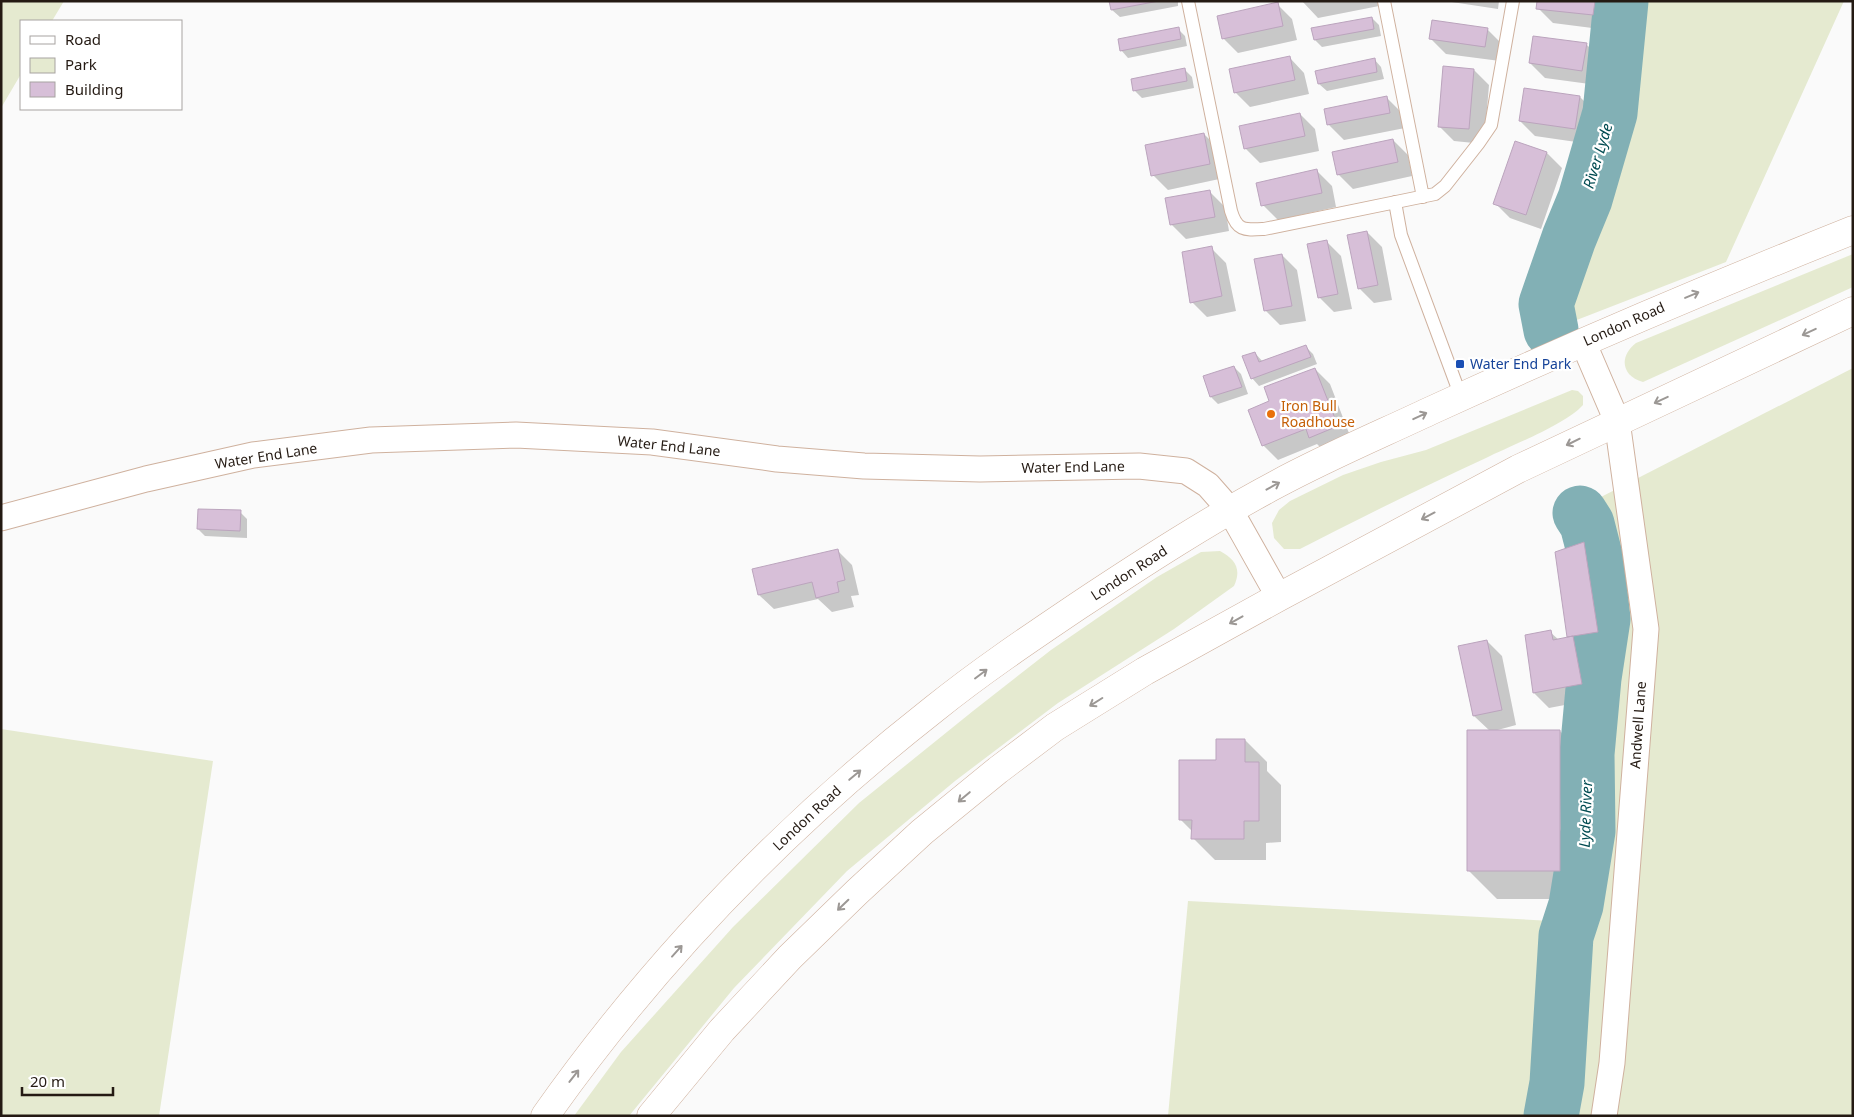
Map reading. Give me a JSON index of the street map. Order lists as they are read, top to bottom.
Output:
{
  "streets": {
    "main road": ["London Road"],
    "street": ["Water End Lane", "Andwell Lane"]
  },
  "crossings": [
    ["London Road", "Water End Lane"],
    ["London Road", "Andwell Lane"]
  ],
  "water": ["River Lyde", "Lyde River"],
  "places": {
    "transit": ["Water End Park"],
    "other": ["Iron Bull Roadhouse"]
  },
  "legend": ["Road", "Park", "Building"],
  "scale_bar": "20 m"
}
